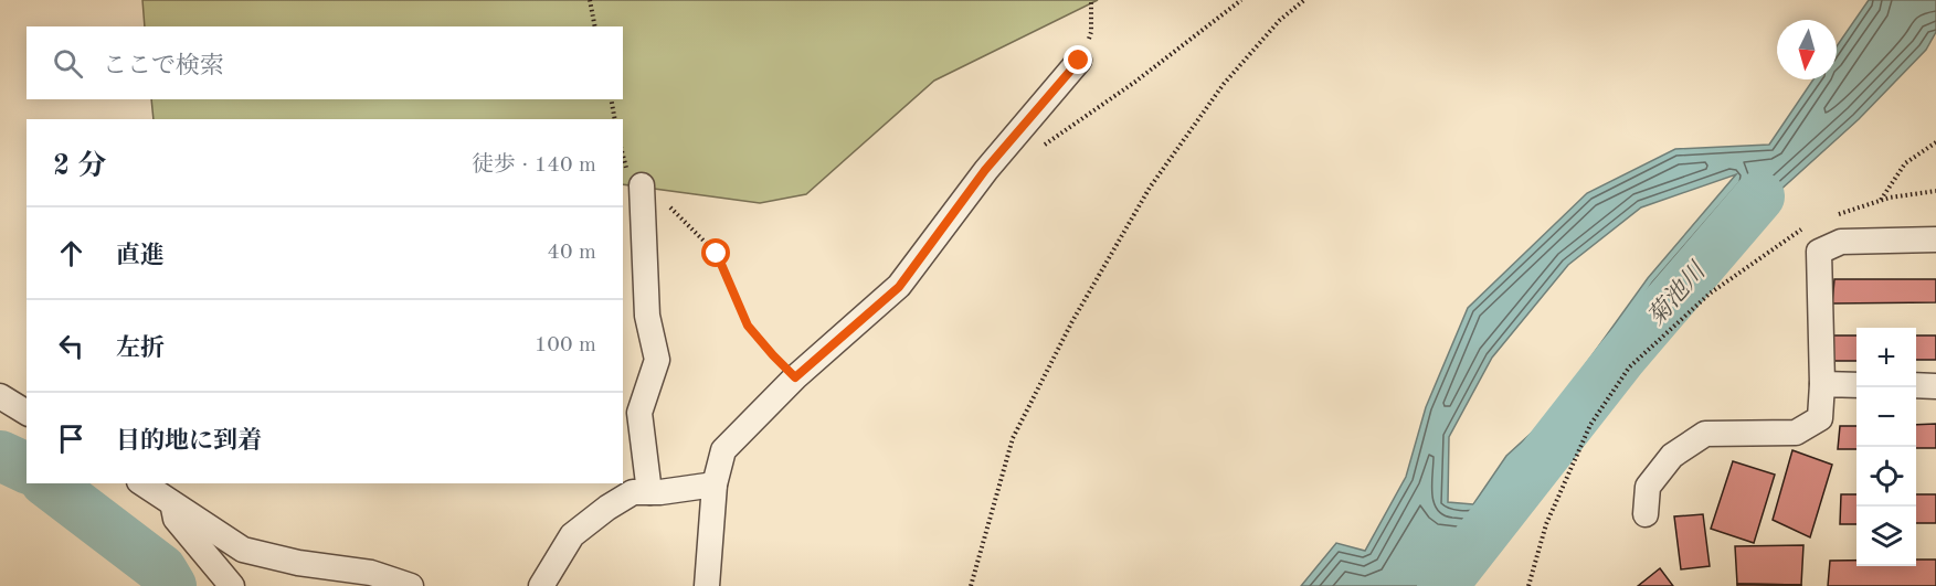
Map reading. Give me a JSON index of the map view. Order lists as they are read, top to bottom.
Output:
{
  "water": ["菊池川"],
  "north": "bottom",
  "page": {
    "search": "ここで検索",
    "heading": ["2 分", "徒歩 · 140 m"],
    "list": [
      ["直進", "40 m"],
      ["左折", "100 m"],
      "目的地に到着"
    ],
    "map_buttons": ["+", "−"]
  }
}
